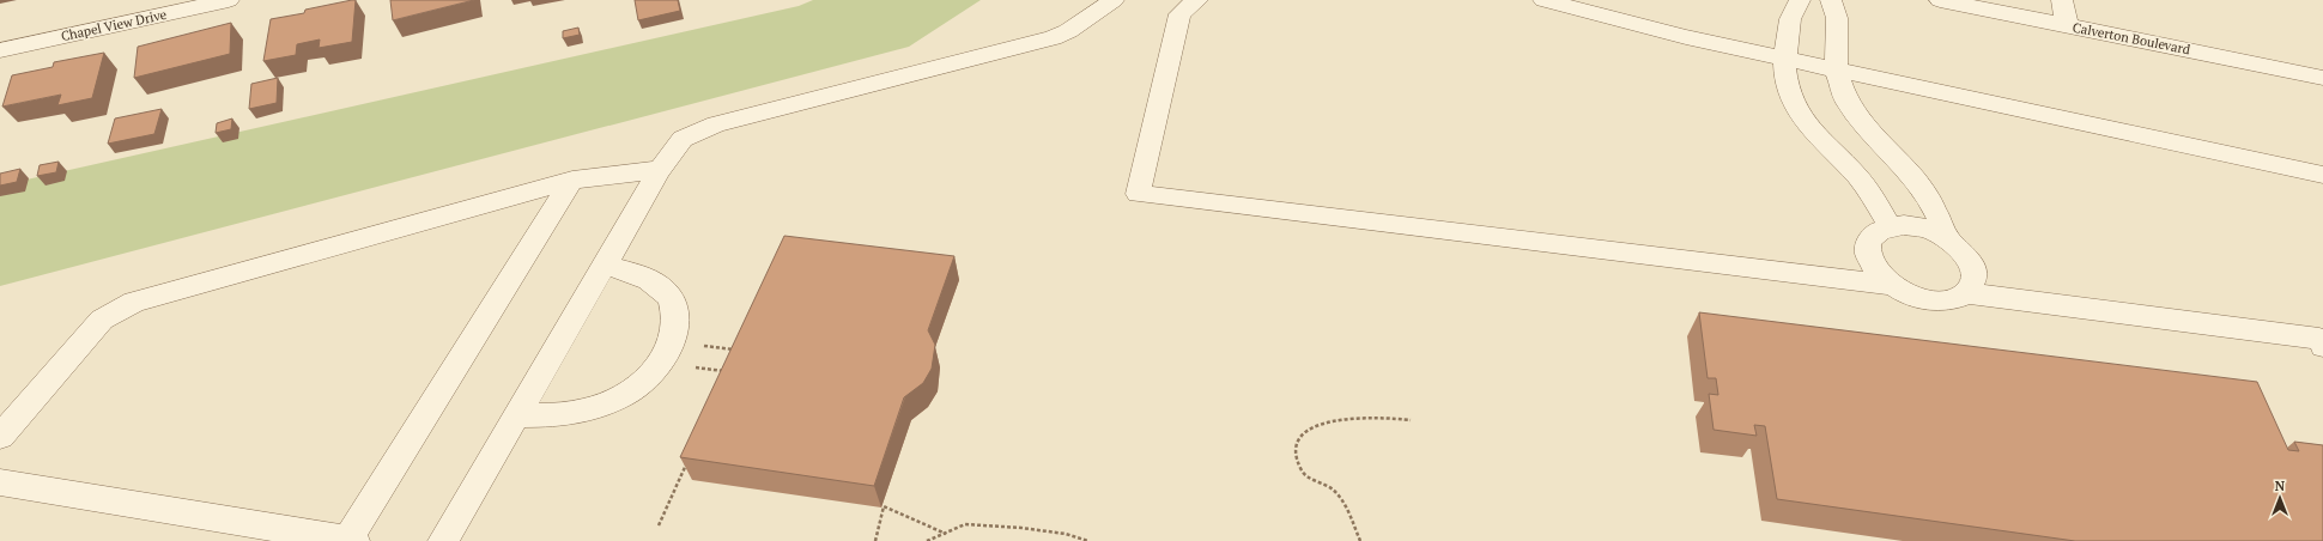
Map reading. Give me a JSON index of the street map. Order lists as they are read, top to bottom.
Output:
{
  "streets": {
    "street": ["Chapel View Drive", "Calverton Boulevard"]
  },
  "north": "top"
}
